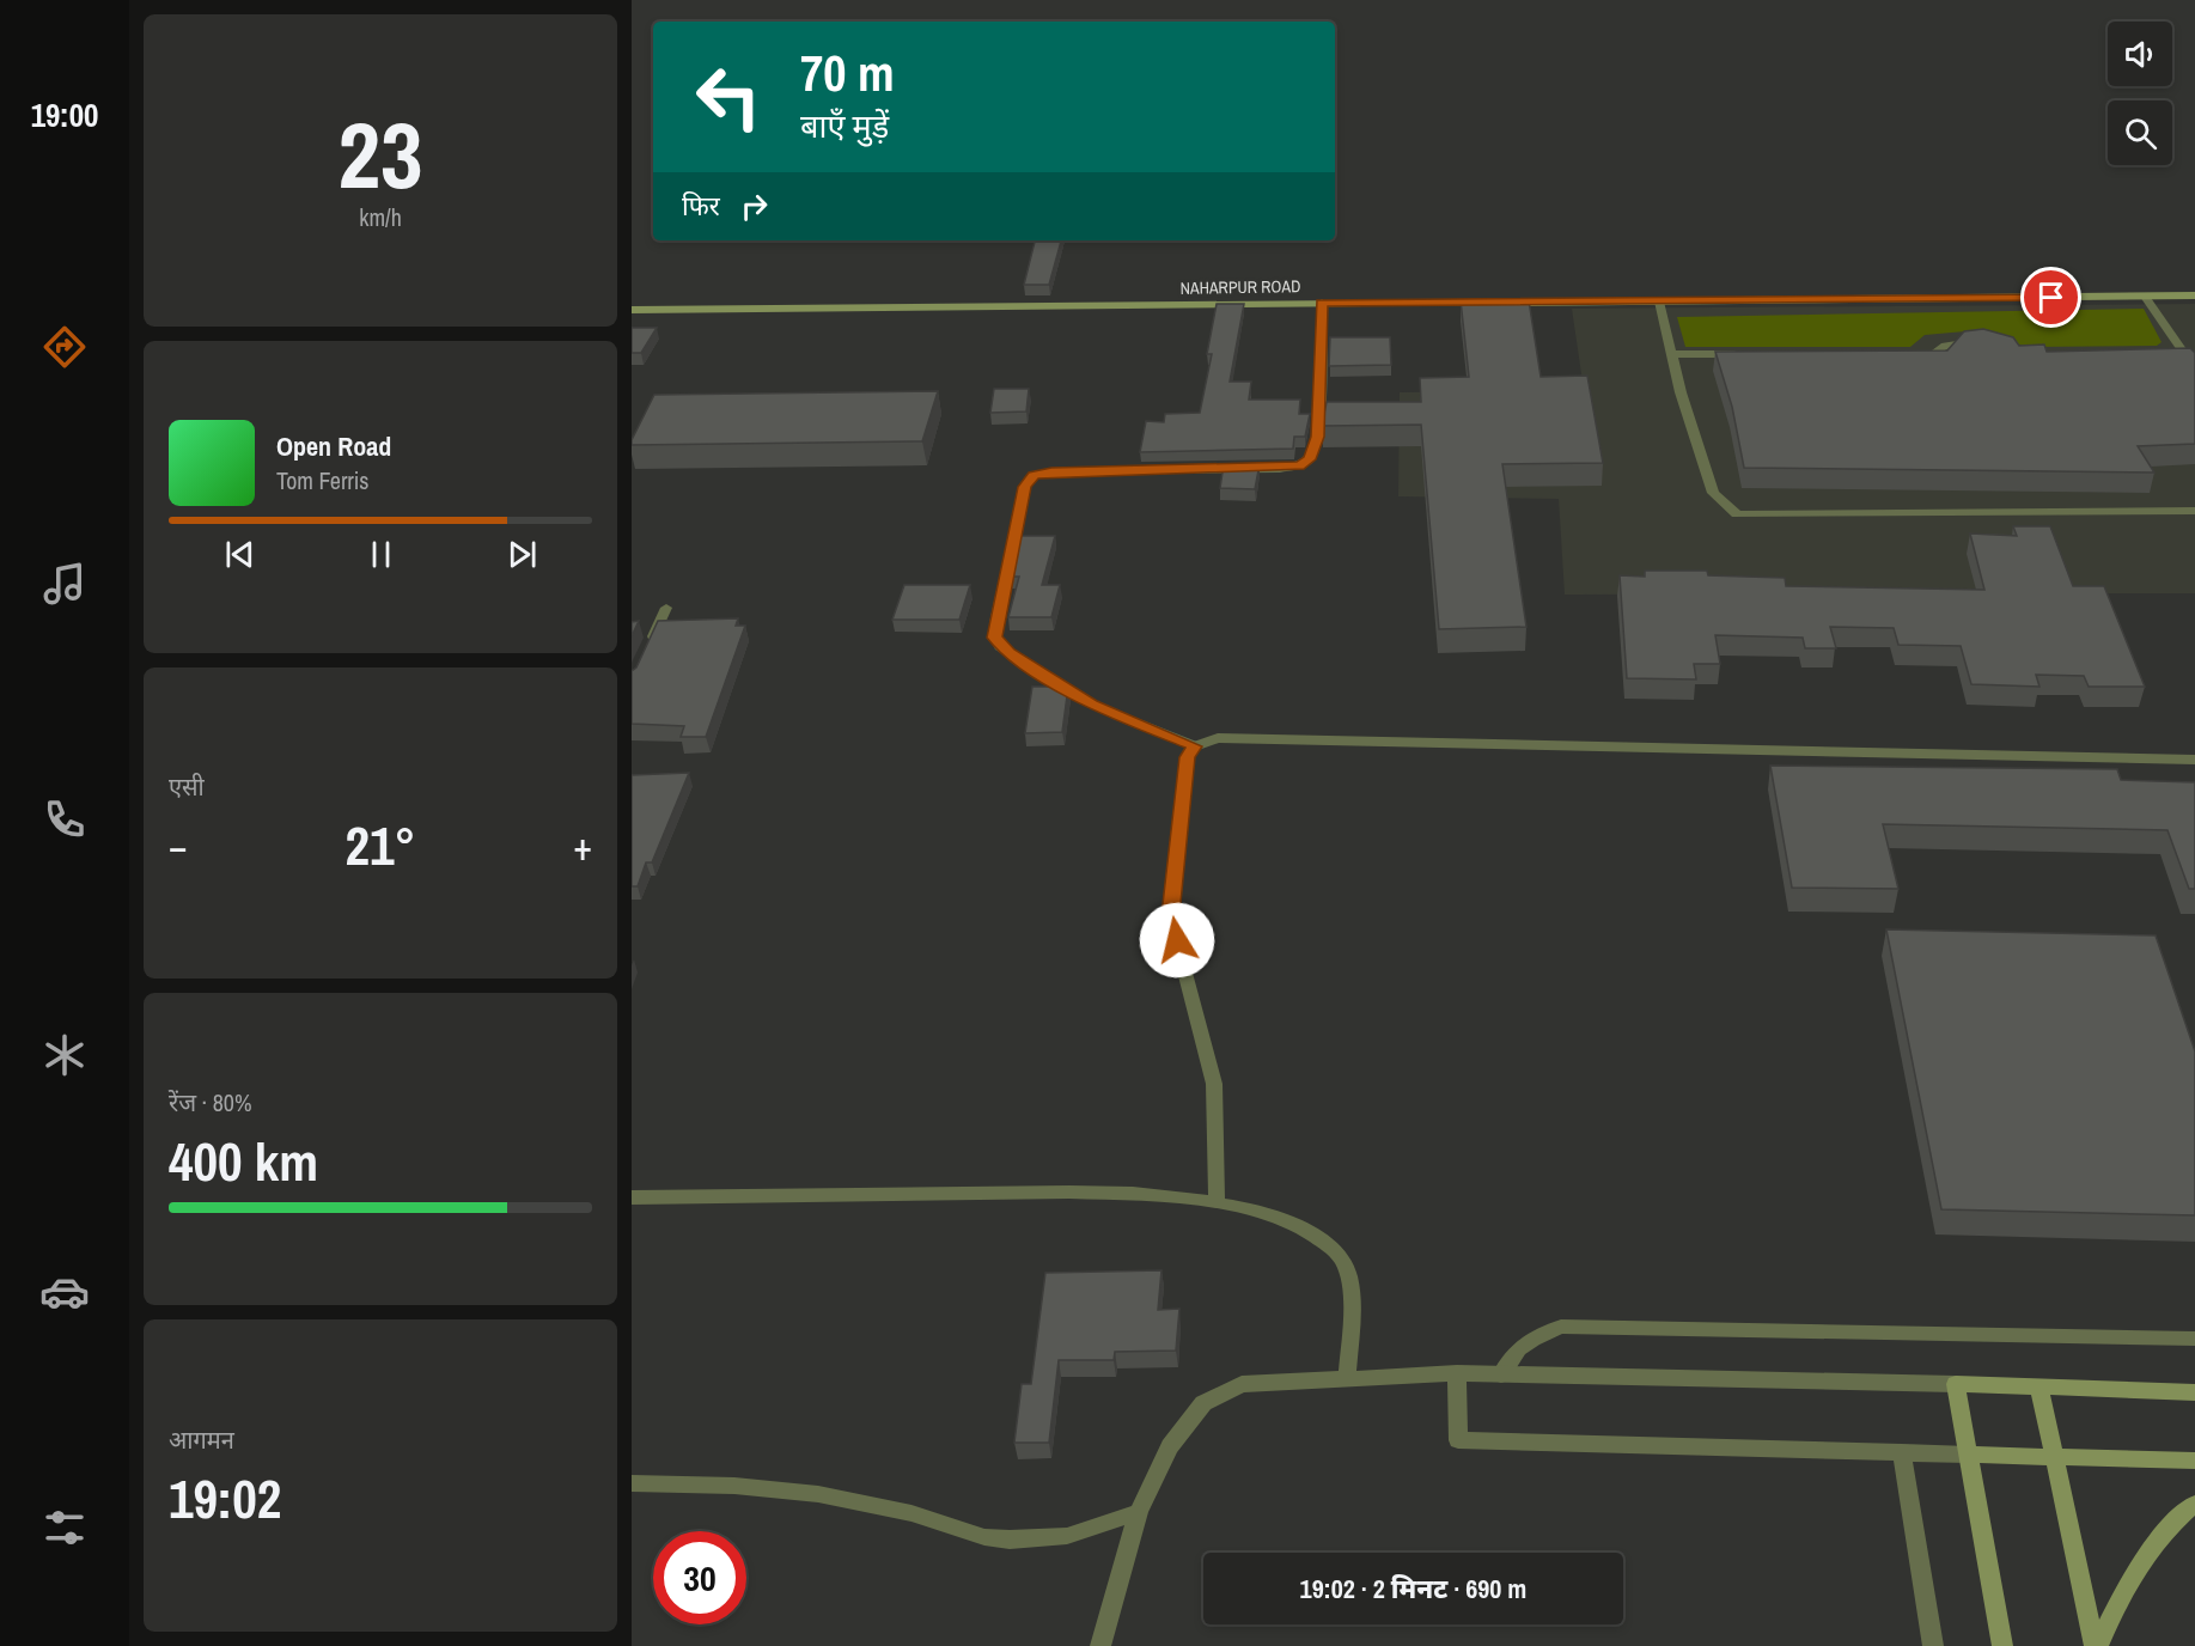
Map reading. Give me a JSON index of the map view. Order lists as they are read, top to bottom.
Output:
{
  "streets": {
    "street": ["NAHARPUR ROAD"]
  },
  "page": {
    "tabs": "19:00",
    "tile": [
      ["23", "km/h"],
      "एसी",
      ["रेंज · 80%", "400 km"],
      ["आगमन", "19:02"]
    ],
    "turn": ["70 m", "बाएँ मुड़ें"],
    "then": "फिर",
    "song": ["Open Road", "Tom Ferris"],
    "heat": ["−", "21°", "+"],
    "limit": "30",
    "trip": "19:02 · 2 मिनट · 690 m"
  }
}
